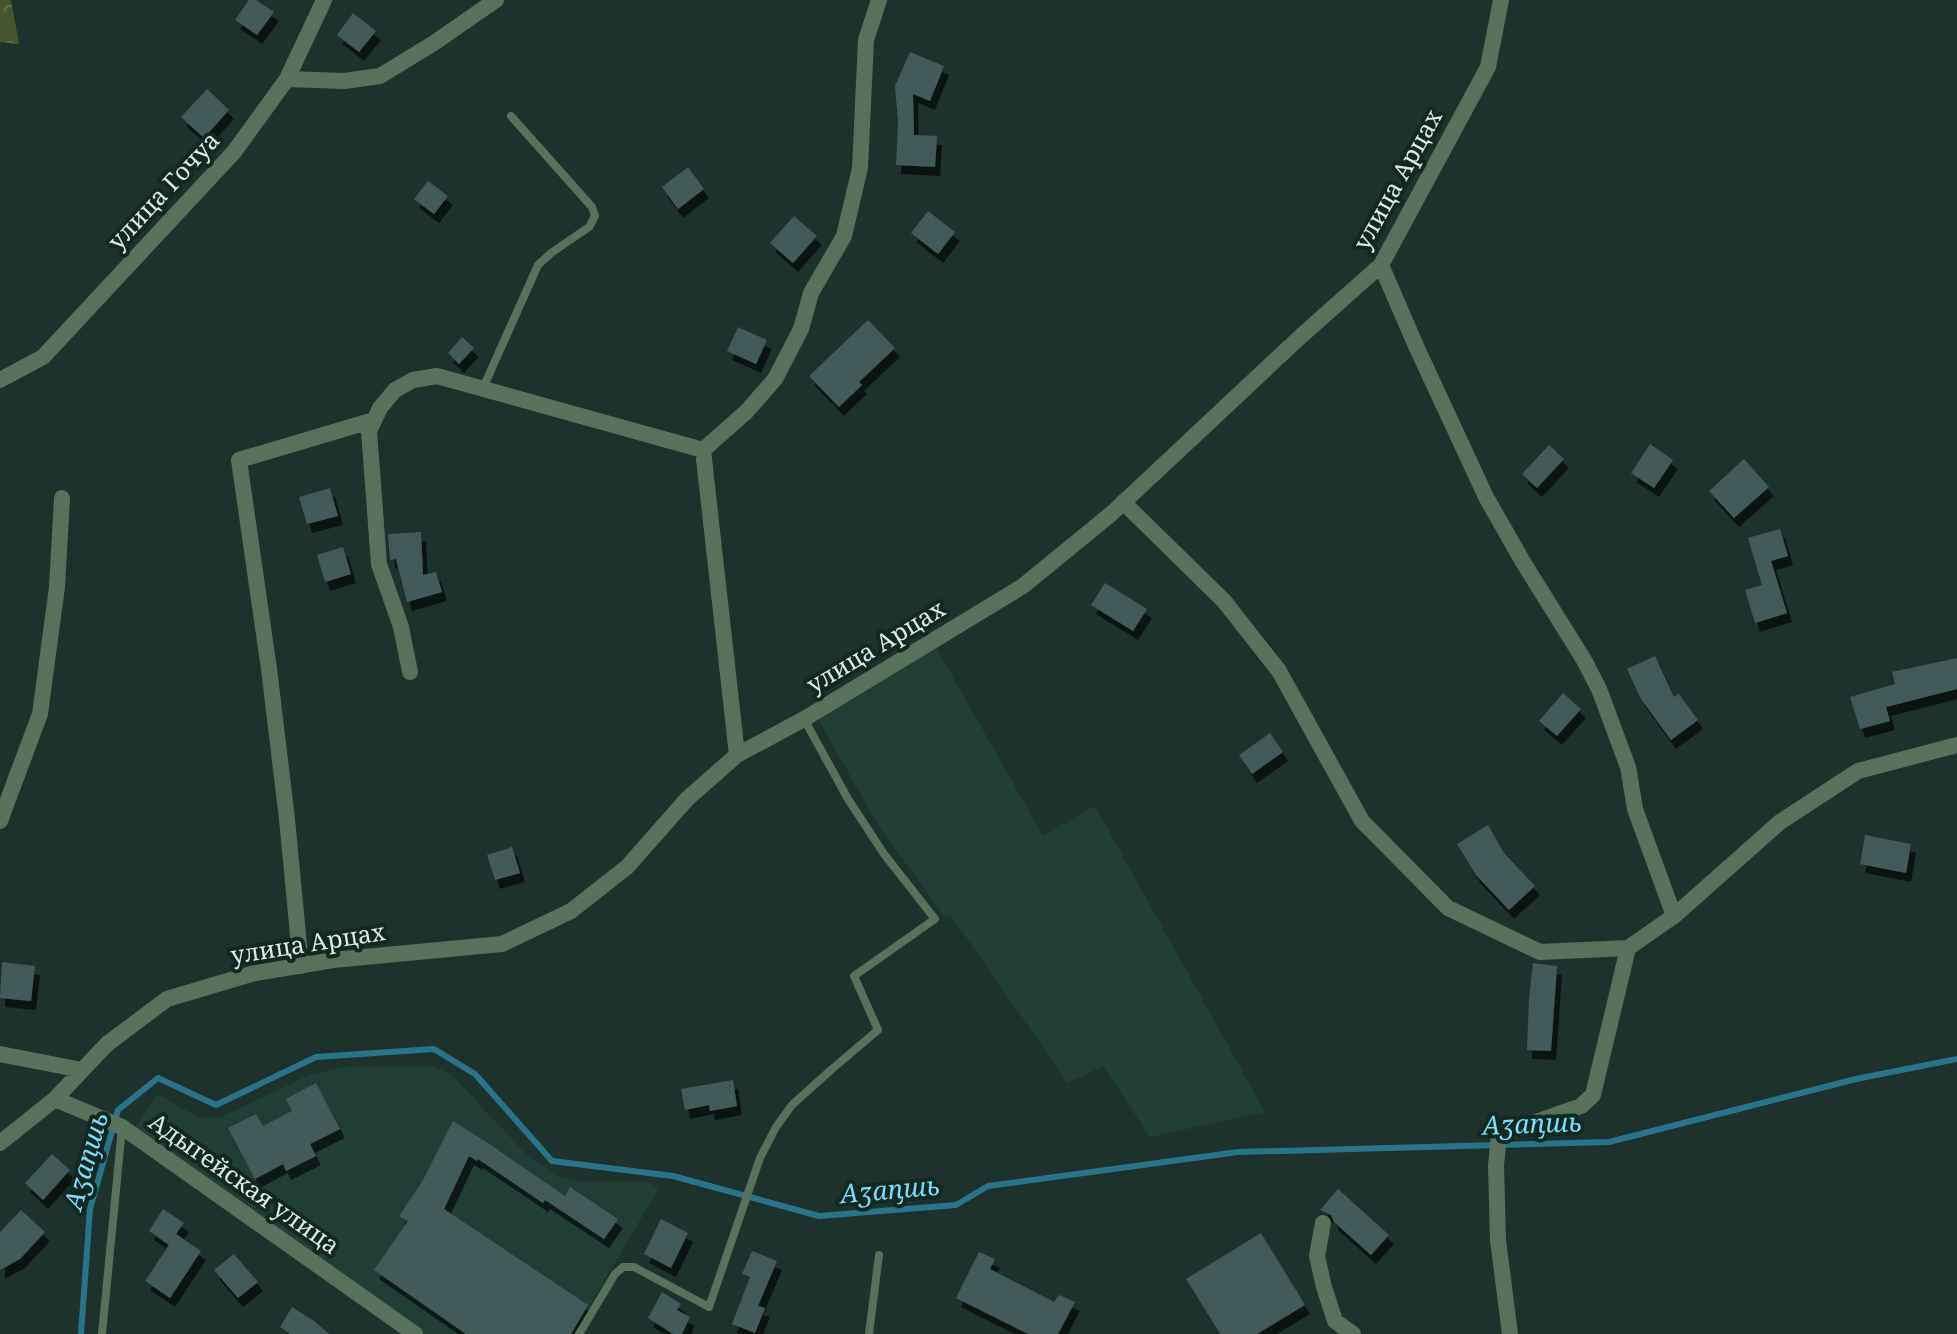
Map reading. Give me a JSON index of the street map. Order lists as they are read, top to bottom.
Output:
{
  "streets": {
    "street": ["улица Арцах", "улица Гочуа", "Адыгейская улица"]
  },
  "crossings": [
    ["улица Арцах", "Адыгейская улица"]
  ],
  "water": ["Аӡаԥшь"]
}
